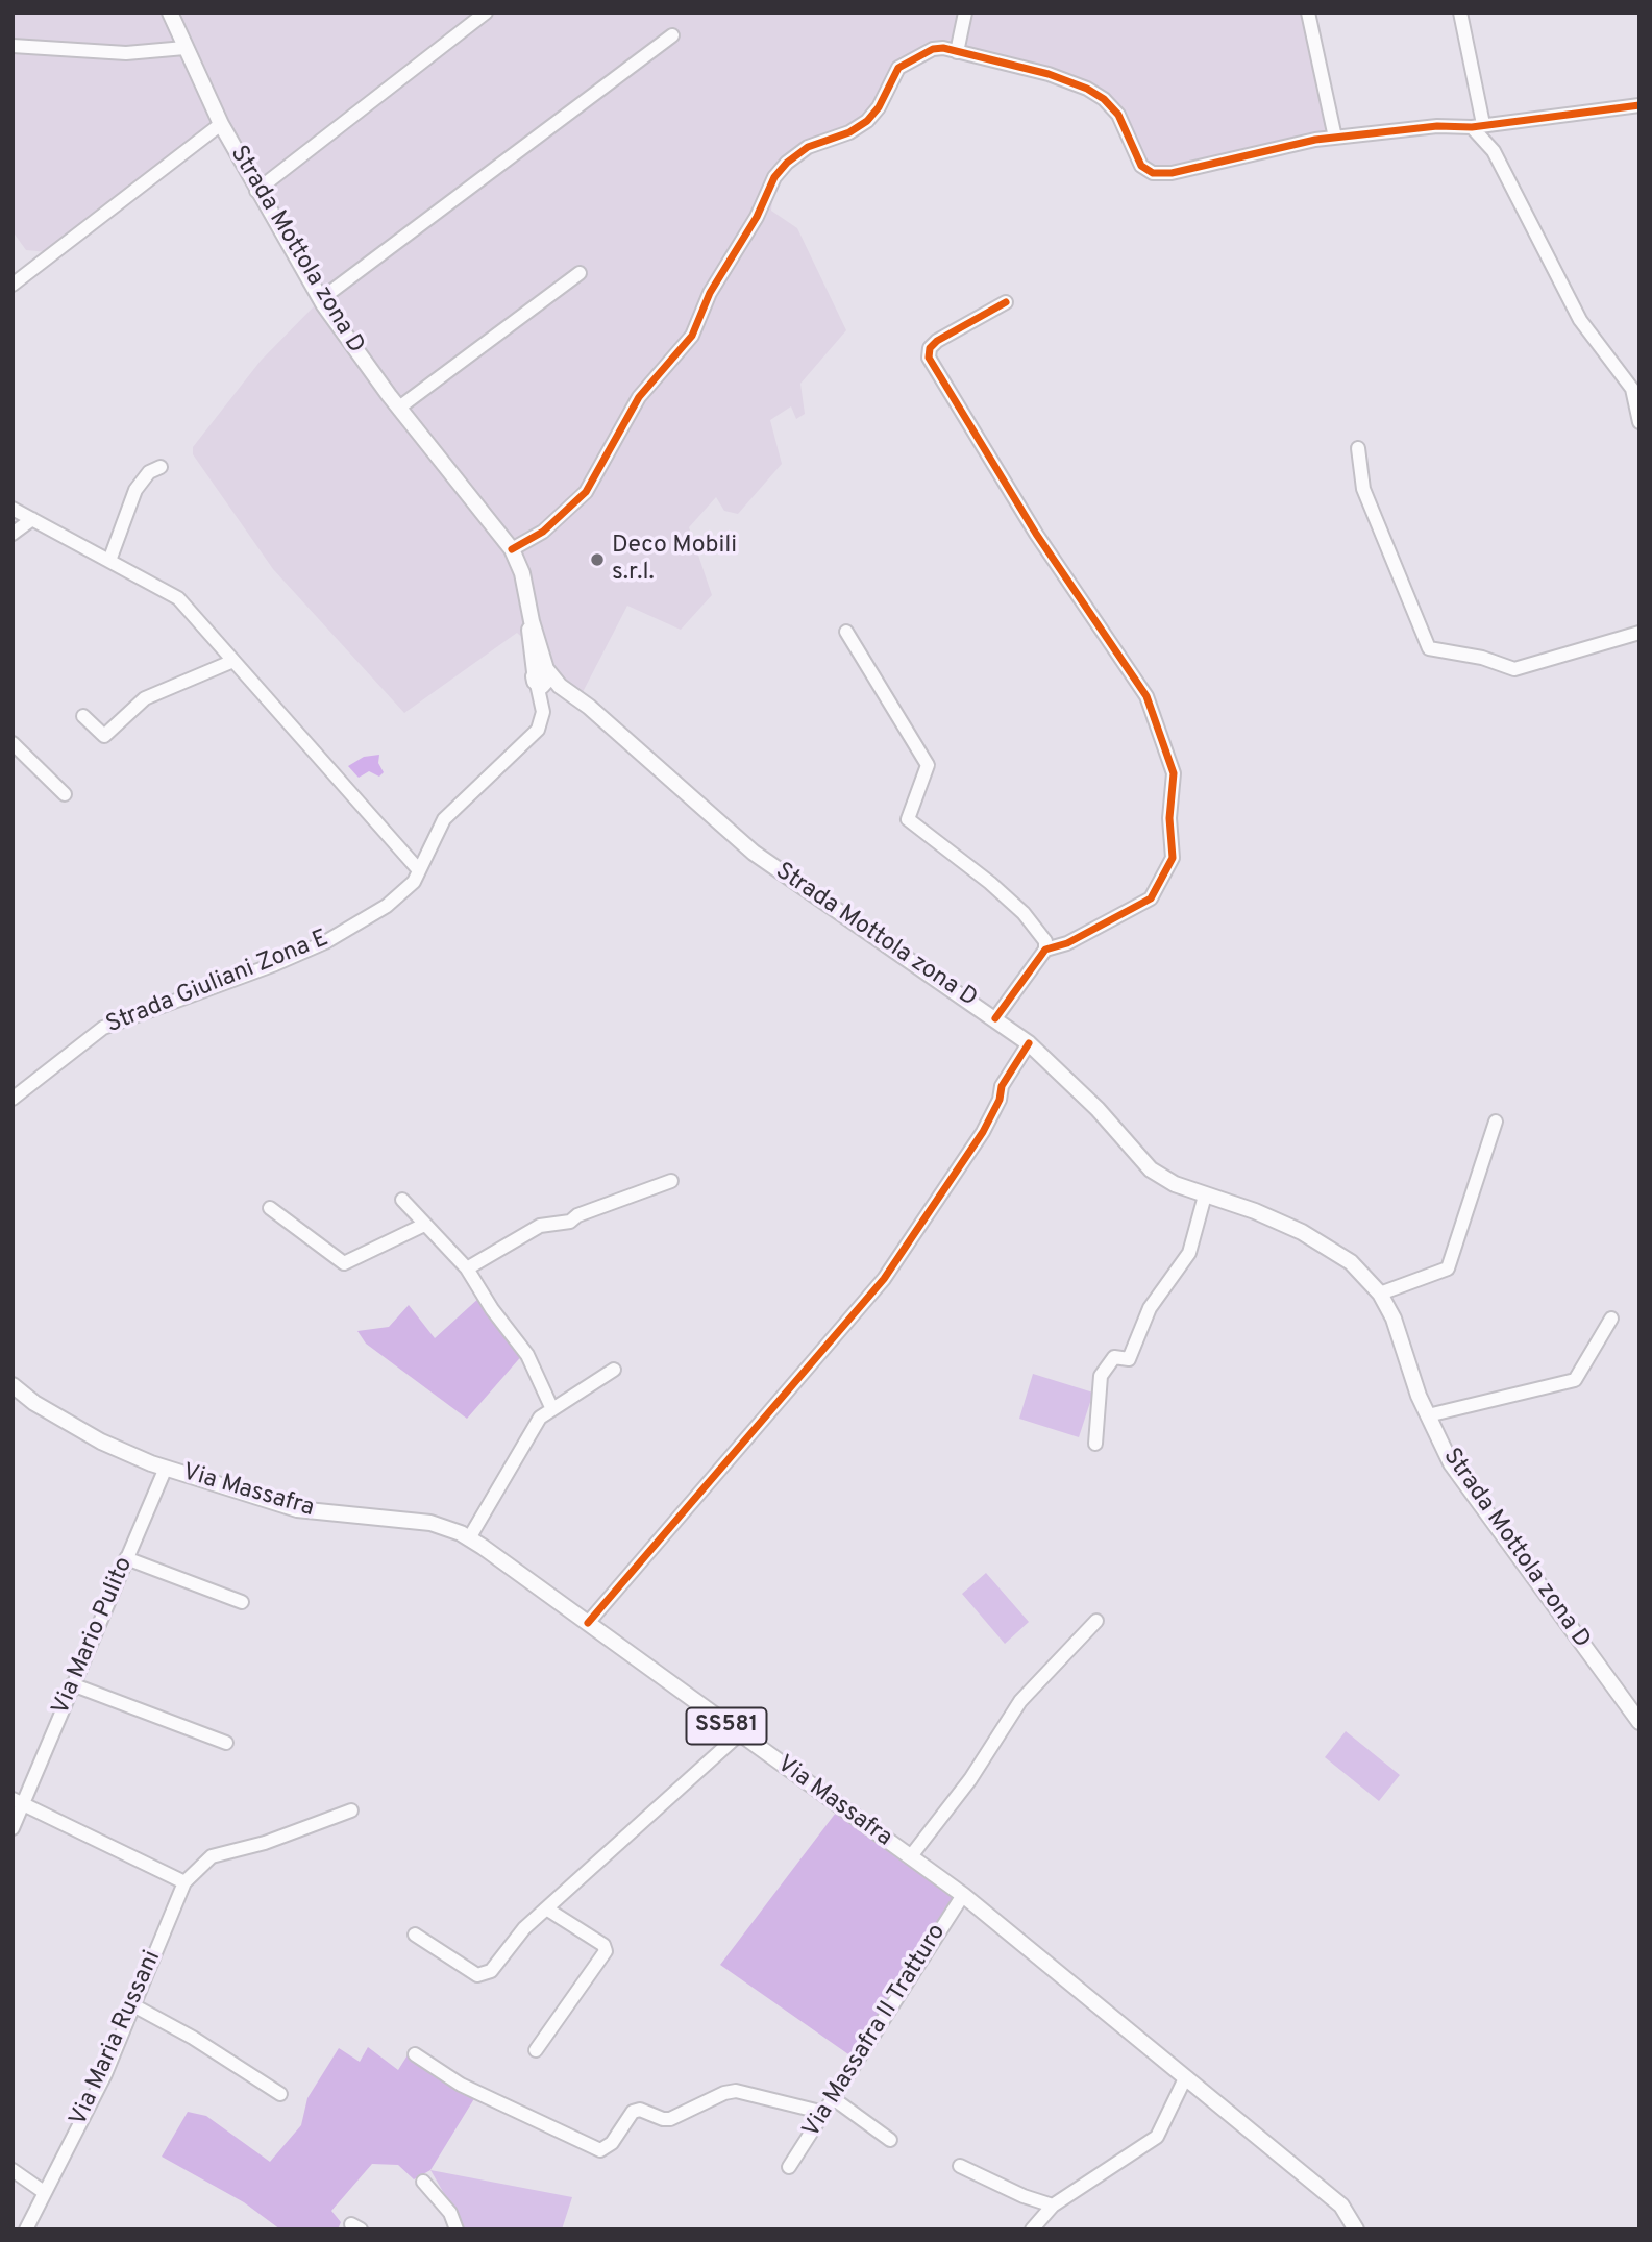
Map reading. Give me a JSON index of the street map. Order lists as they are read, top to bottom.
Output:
{
  "streets": {
    "main road": ["Strada Mottola zona D", "Via Massafra", "SS581"],
    "street": [
      "Strada Giuliani Zona E",
      "Via Mario Pulito",
      "Via Massafra II Tratturo",
      "Via Maria Russani"
    ]
  },
  "crossings": [
    ["Strada Mottola zona D", "Strada Giuliani Zona E"],
    ["Via Massafra", "Via Mario Pulito"],
    ["Via Massafra", "Via Massafra II Tratturo"]
  ],
  "places": ["Deco Mobili s.r.l."]
}
